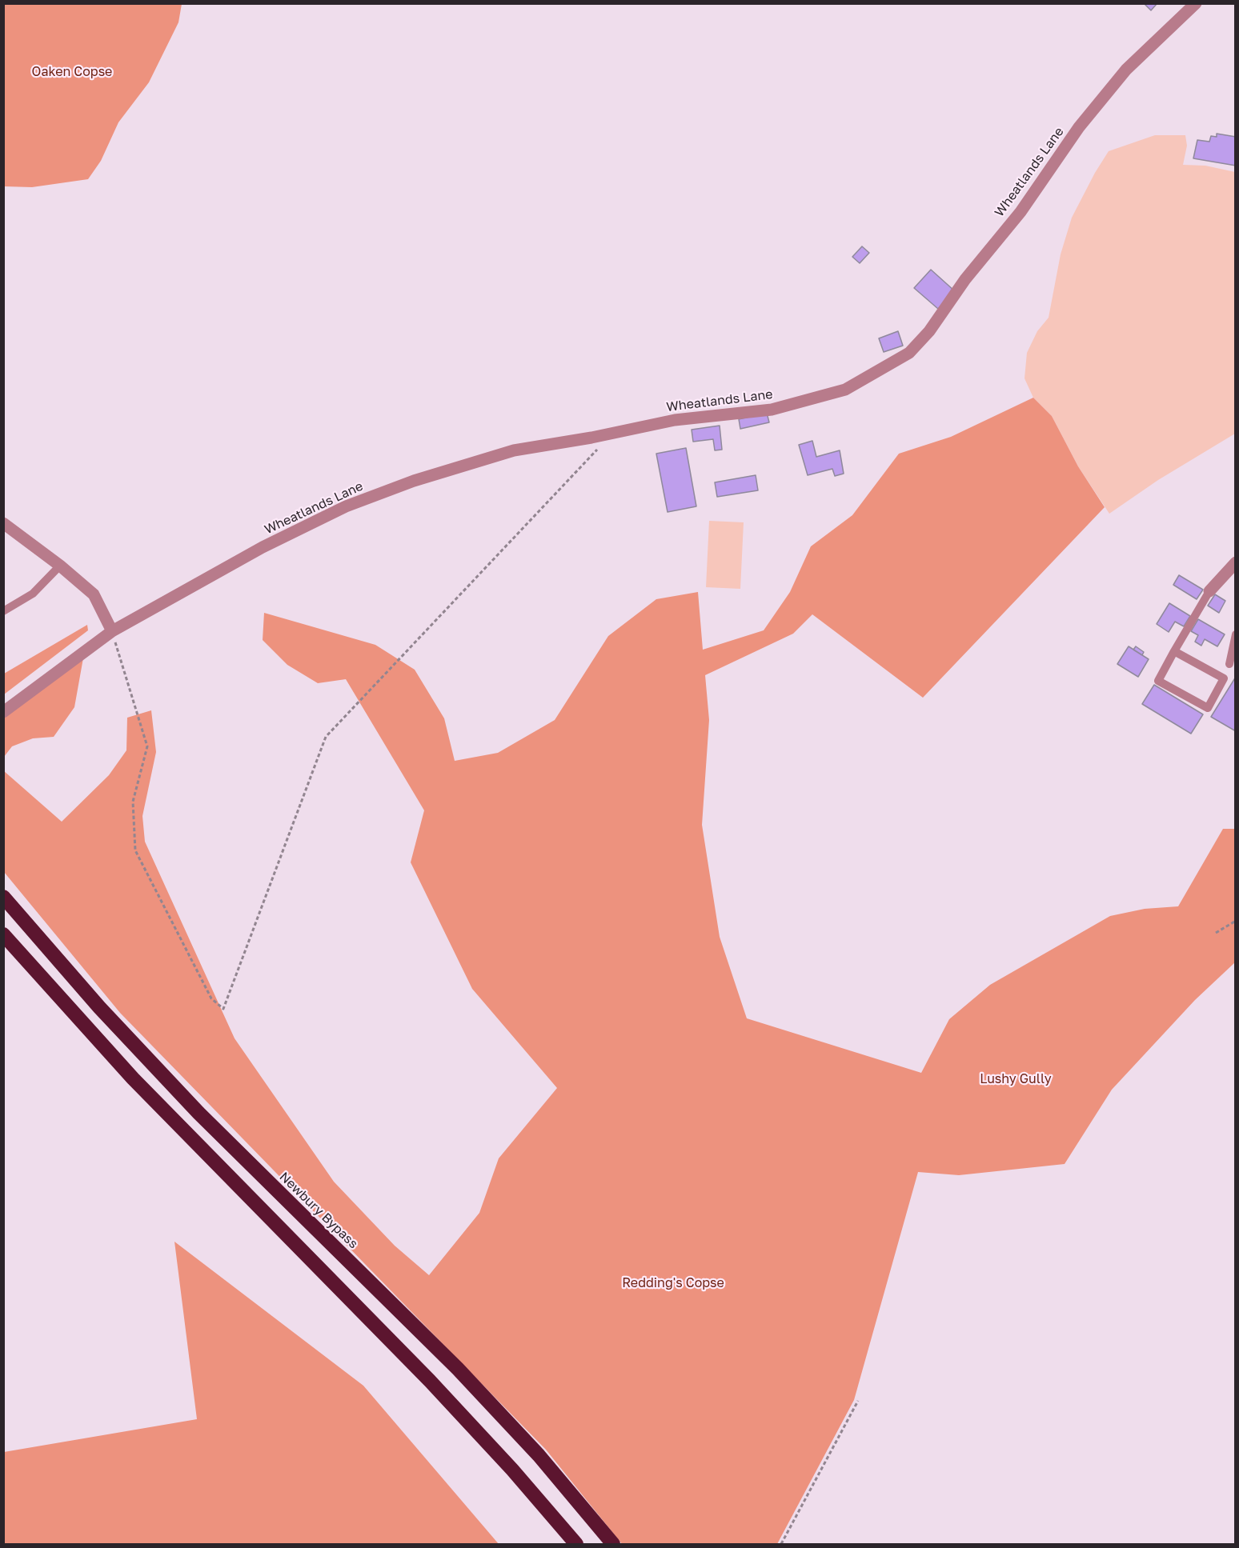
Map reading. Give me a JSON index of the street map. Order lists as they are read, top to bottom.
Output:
{
  "streets": {
    "highway": ["Newbury Bypass"],
    "street": ["Wheatlands Lane"]
  },
  "parks": ["Oaken Copse", "Lushy Gully", "Redding's Copse"]
}
